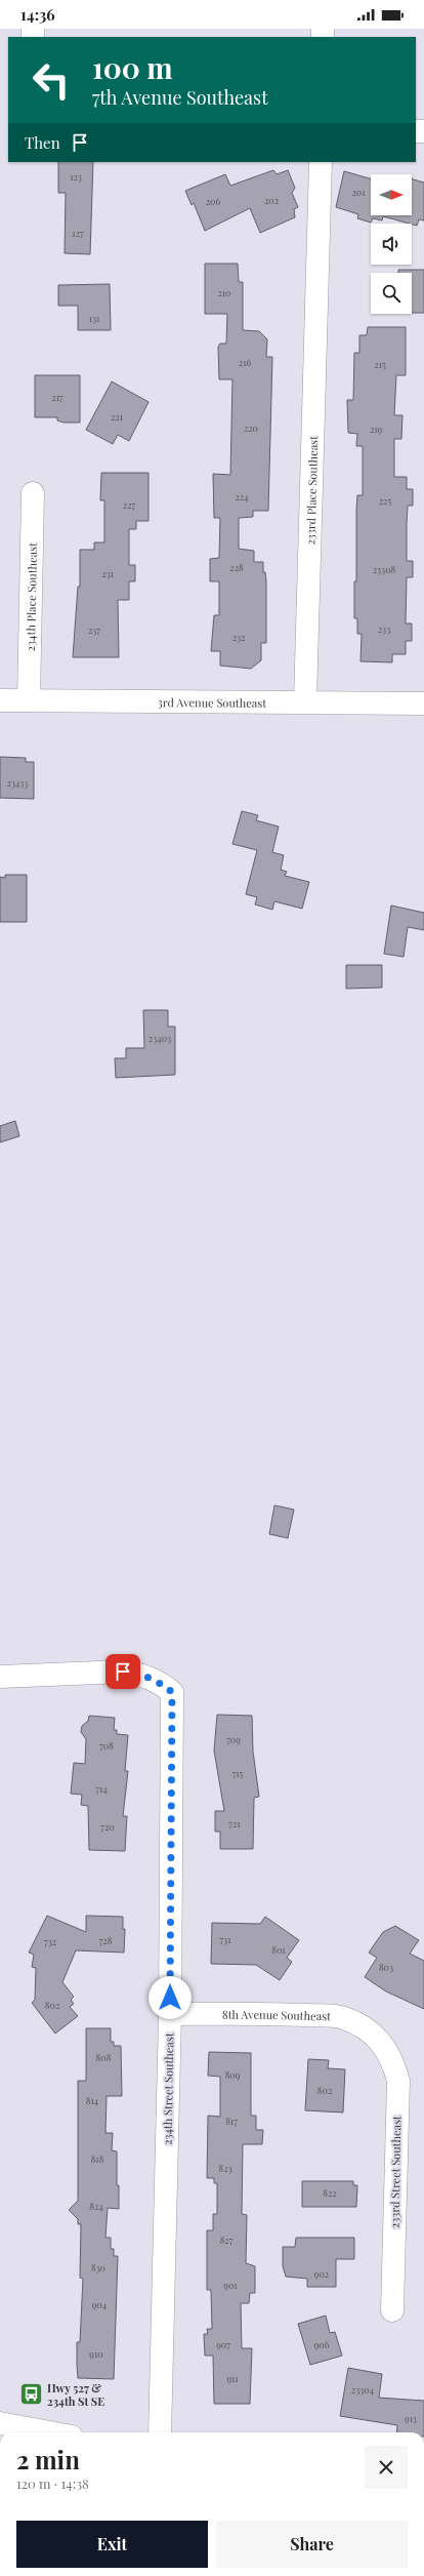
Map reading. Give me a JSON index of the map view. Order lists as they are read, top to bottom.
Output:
{
  "streets": {
    "street": [
      "233rd Place Southeast",
      "234th Place Southeast",
      "3rd Avenue Southeast",
      "8th Avenue Southeast",
      "234th Street Southeast",
      "233rd Street Southeast"
    ]
  },
  "crossings": [
    ["233rd Place Southeast", "3rd Avenue Southeast"],
    ["234th Place Southeast", "3rd Avenue Southeast"],
    ["8th Avenue Southeast", "234th Street Southeast"],
    ["8th Avenue Southeast", "233rd Street Southeast"]
  ],
  "places": {
    "bus stop": ["Hwy 527 & 234th St SE"]
  },
  "house_numbers": [
    "123",
    "201",
    "202",
    "206",
    "127",
    "210",
    "131",
    "216",
    "215",
    "217",
    "221",
    "220",
    "219",
    "224",
    "225",
    "227",
    "228",
    "23308",
    "231",
    "233",
    "237",
    "232",
    "23433",
    "23403",
    "709",
    "708",
    "715",
    "714",
    "721",
    "720",
    "731",
    "728",
    "732",
    "801",
    "803",
    "802",
    "808",
    "809",
    "802",
    "814",
    "817",
    "818",
    "823",
    "822",
    "824",
    "827",
    "830",
    "902",
    "901",
    "904",
    "907",
    "906",
    "910",
    "911",
    "23304",
    "913"
  ],
  "north": "right",
  "page": {
    "status": "14:36",
    "turn": ["100 m", "7th Avenue Southeast"],
    "then": "Then",
    "heading": ["2 min", "120 m · 14:38"],
    "buttons": ["Exit", "Share"]
  }
}
